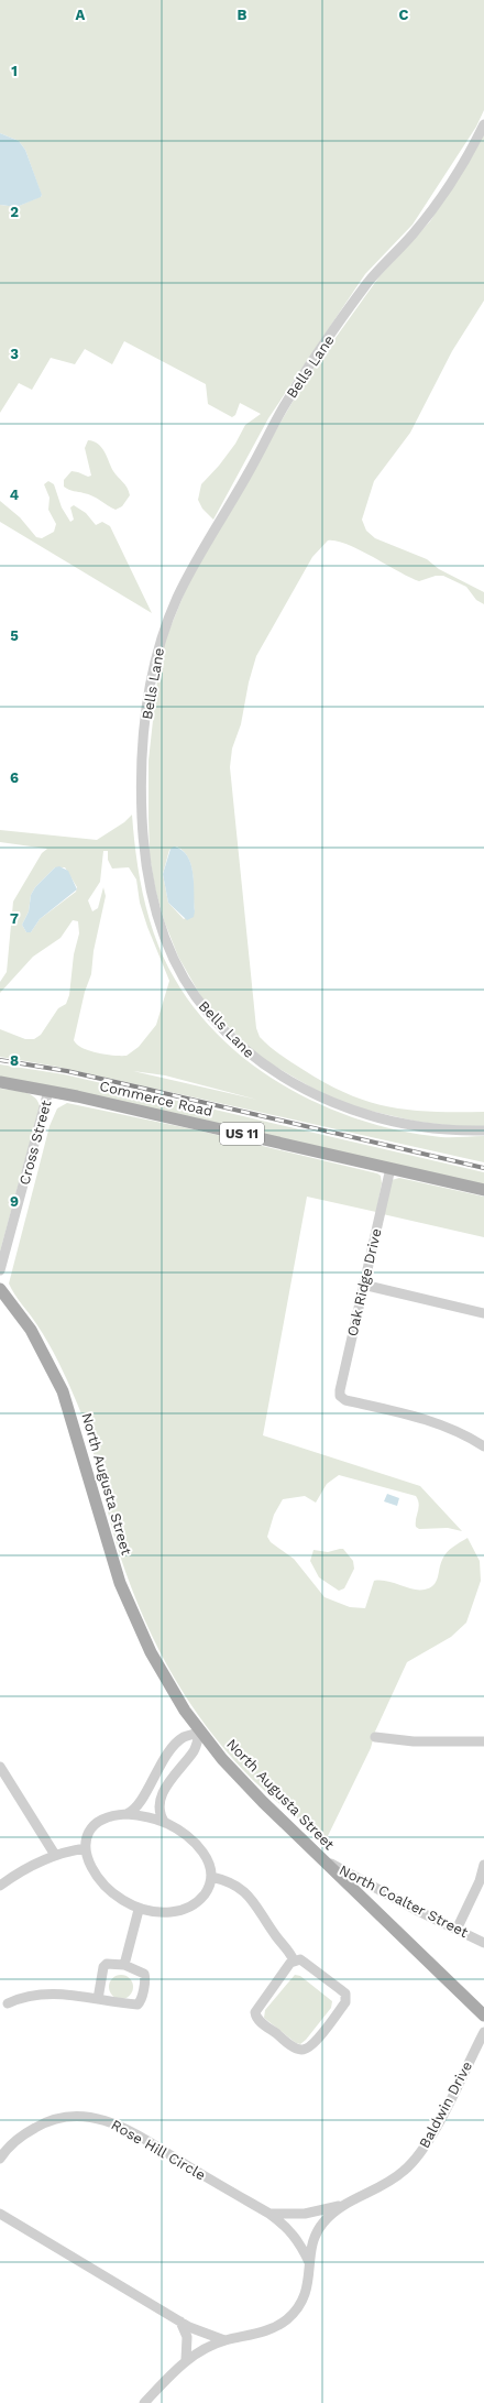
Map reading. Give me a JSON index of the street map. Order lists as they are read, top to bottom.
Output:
{
  "streets": {
    "main road": ["Commerce Road", "US 11", "North Augusta Street"],
    "street": [
      "Bells Lane",
      "Cross Street",
      "Oak Ridge Drive",
      "North Coalter Street",
      "Baldwin Drive",
      "Rose Hill Circle"
    ]
  },
  "crossings": [
    ["Commerce Road", "Cross Street"],
    ["Commerce Road", "Oak Ridge Drive"],
    ["North Augusta Street", "North Coalter Street"],
    ["Baldwin Drive", "Rose Hill Circle"]
  ],
  "grid": {
    "columns": ["A", "B", "C"],
    "rows": [
      "1",
      "2",
      "3",
      "4",
      "5",
      "6",
      "7",
      "8",
      "9"
    ]
  }
}
